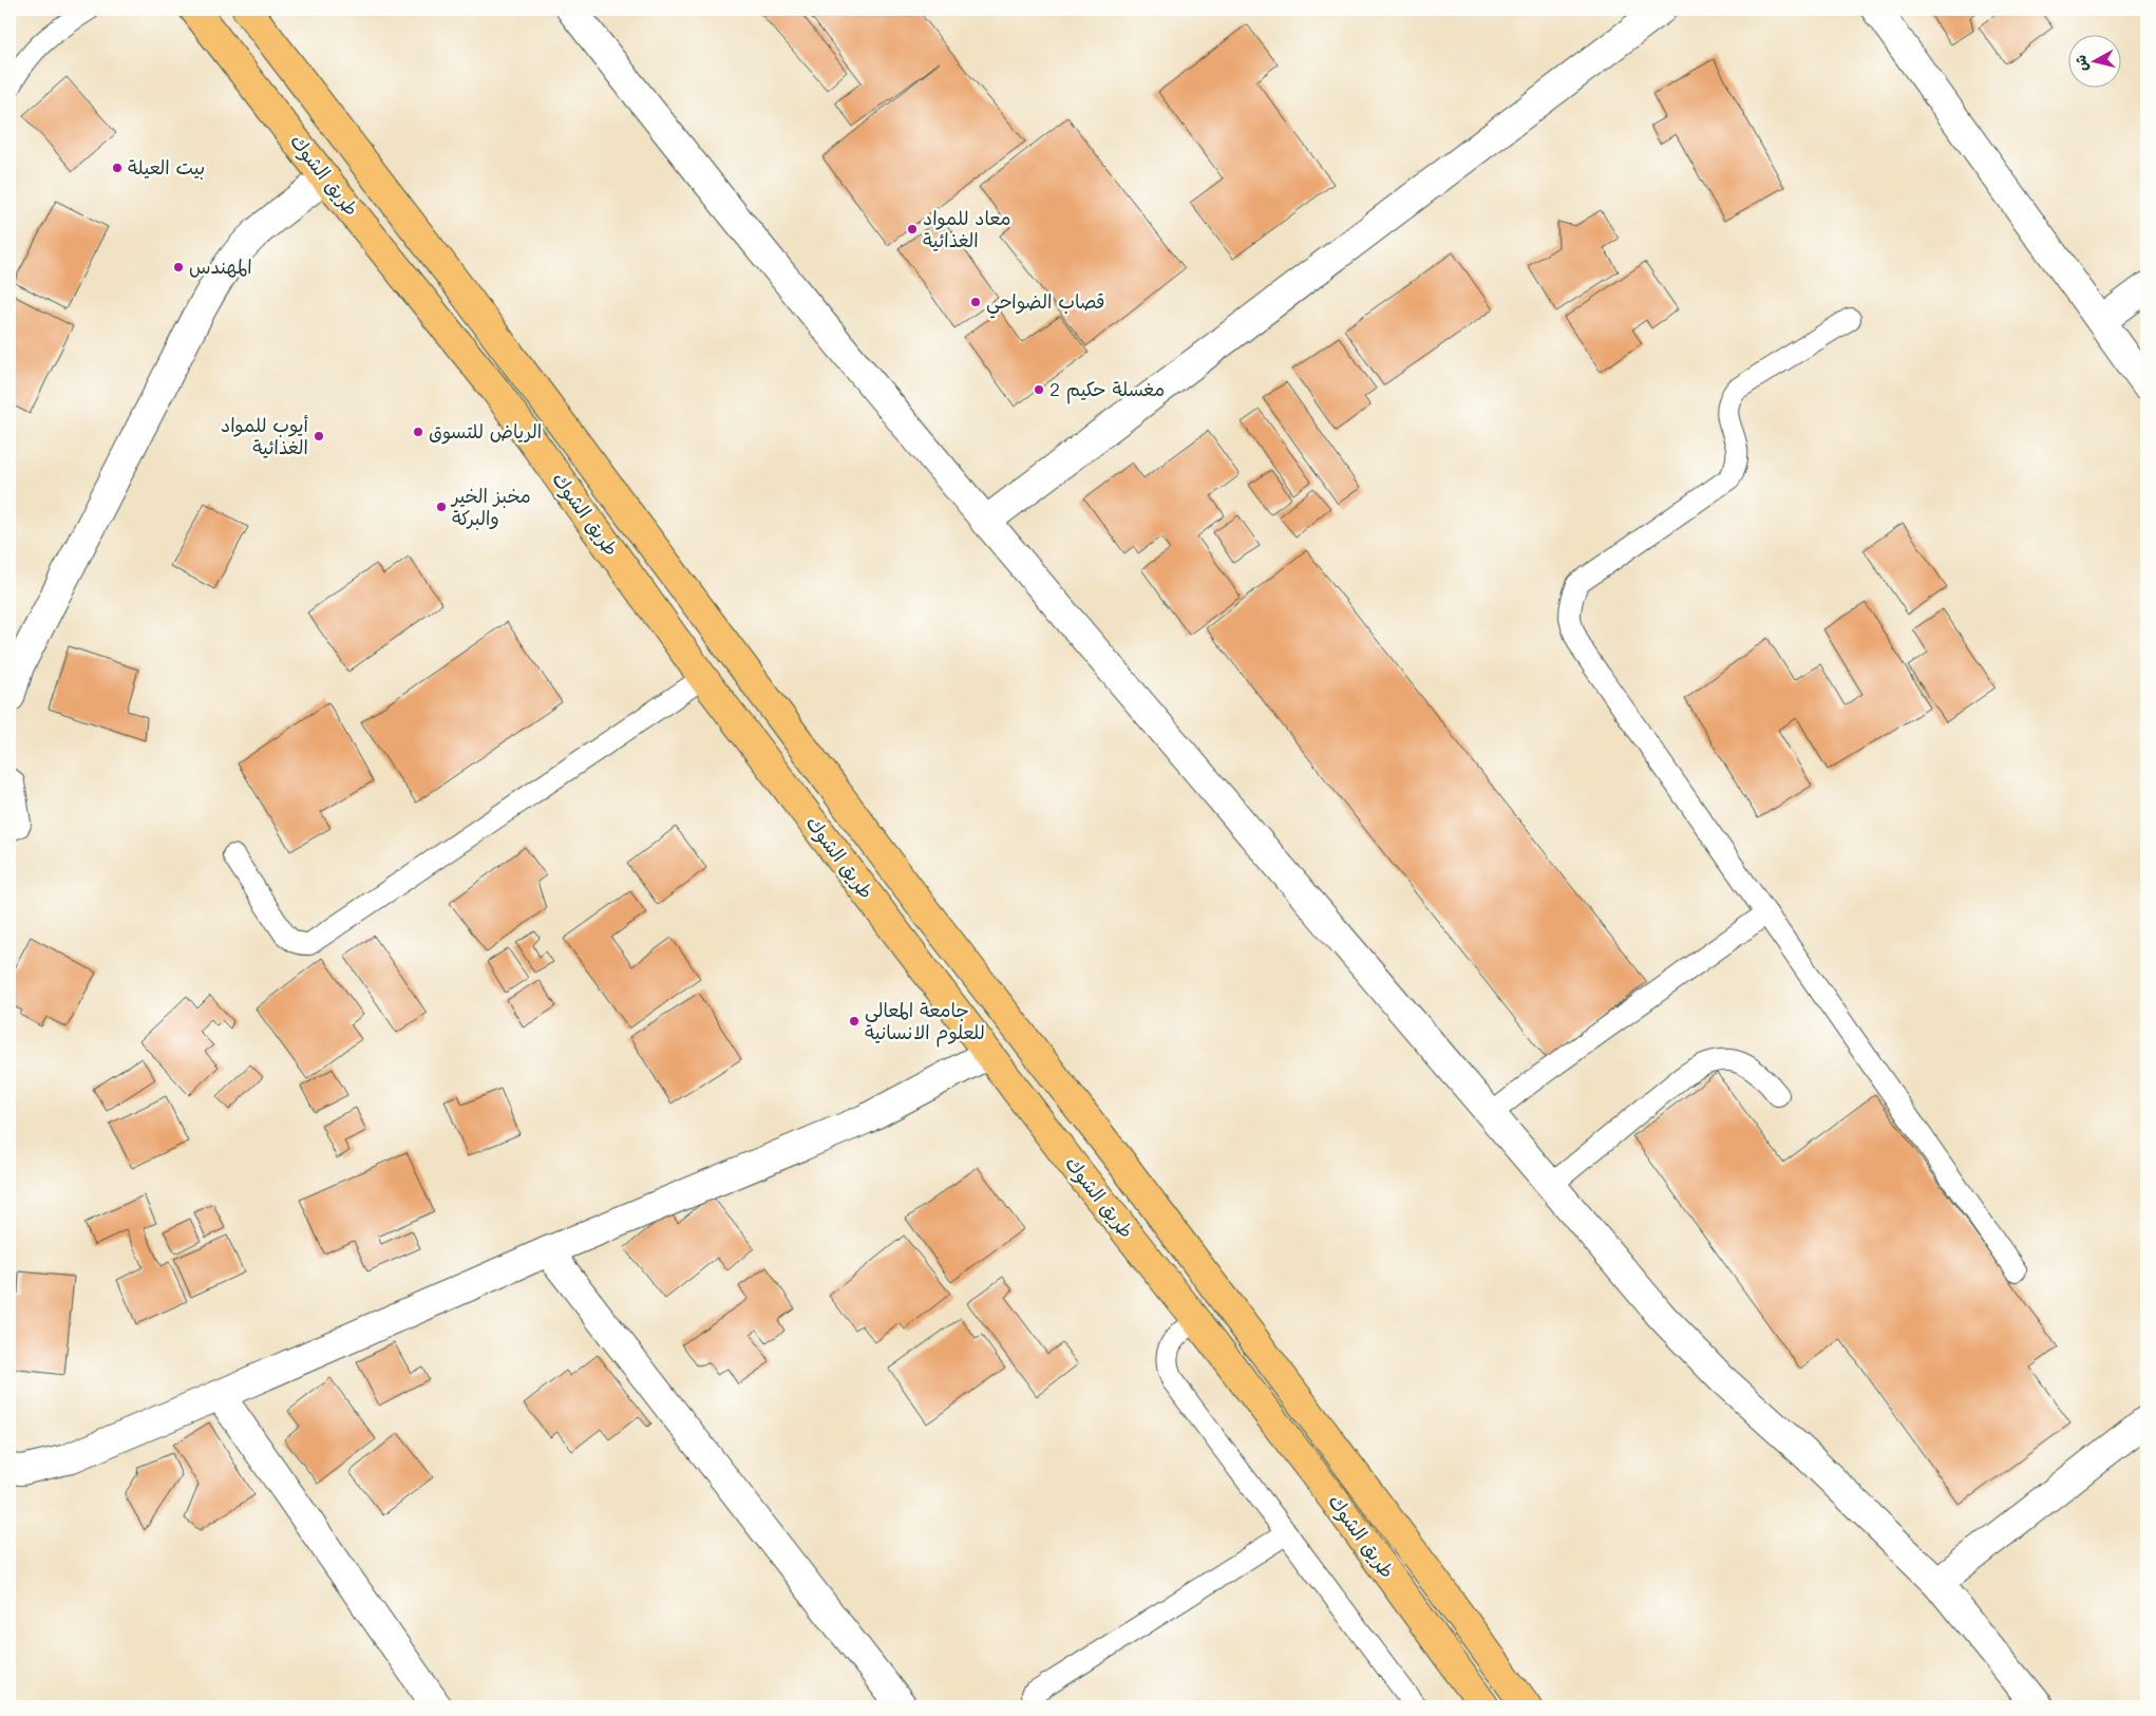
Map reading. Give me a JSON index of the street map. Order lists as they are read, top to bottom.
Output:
{
  "streets": {
    "main road": ["طريق الشوك"]
  },
  "places": [
    "بيت العيلة",
    "معاد للمواد الغذائية",
    "المهندس",
    "قصاب الضواحي",
    "مغسلة حكيم 2",
    "الرياض للتسوق",
    "أيوب للمواد الغذائية",
    "مخبز الخير والبركة",
    "جامعة المعالي للعلوم الانسانية"
  ],
  "north": "left"
}
